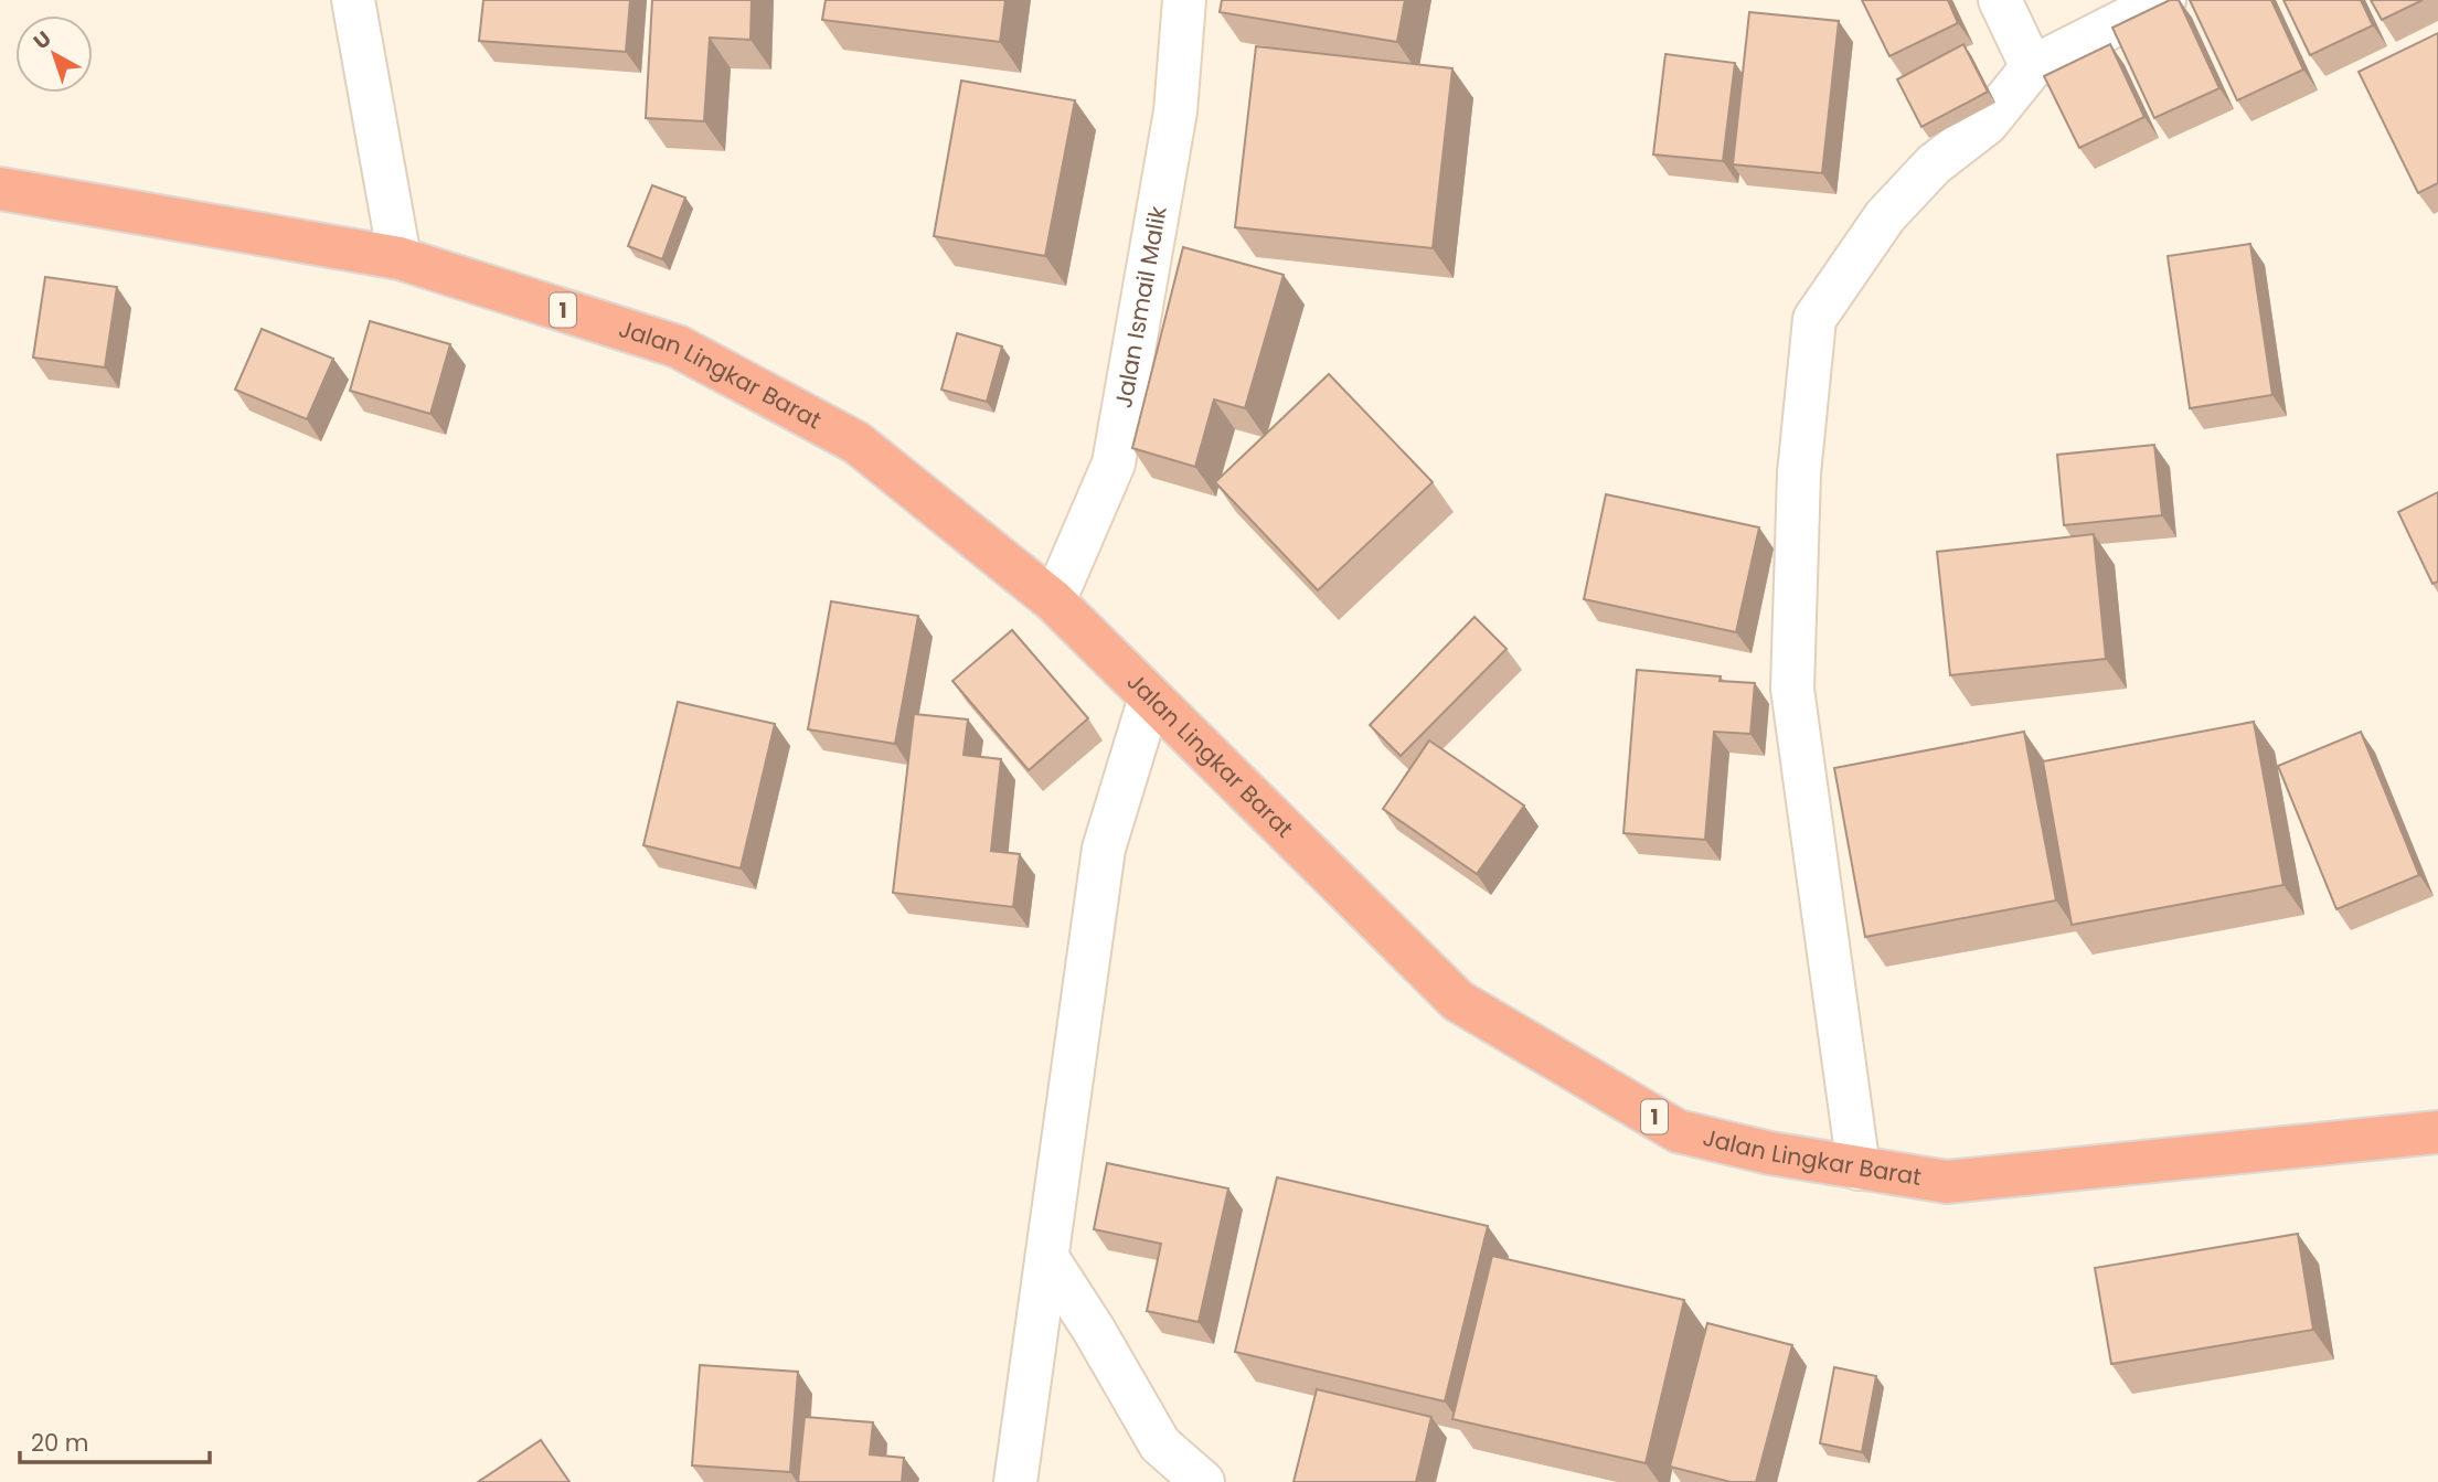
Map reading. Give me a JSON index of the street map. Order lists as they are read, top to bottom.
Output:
{
  "streets": {
    "highway": ["1", "Jalan Lingkar Barat"],
    "street": ["Jalan Ismail Malik"]
  },
  "crossings": [
    ["Jalan Ismail Malik", "Jalan Lingkar Barat"]
  ],
  "scale_bar": "20 m",
  "north": "top left"
}
